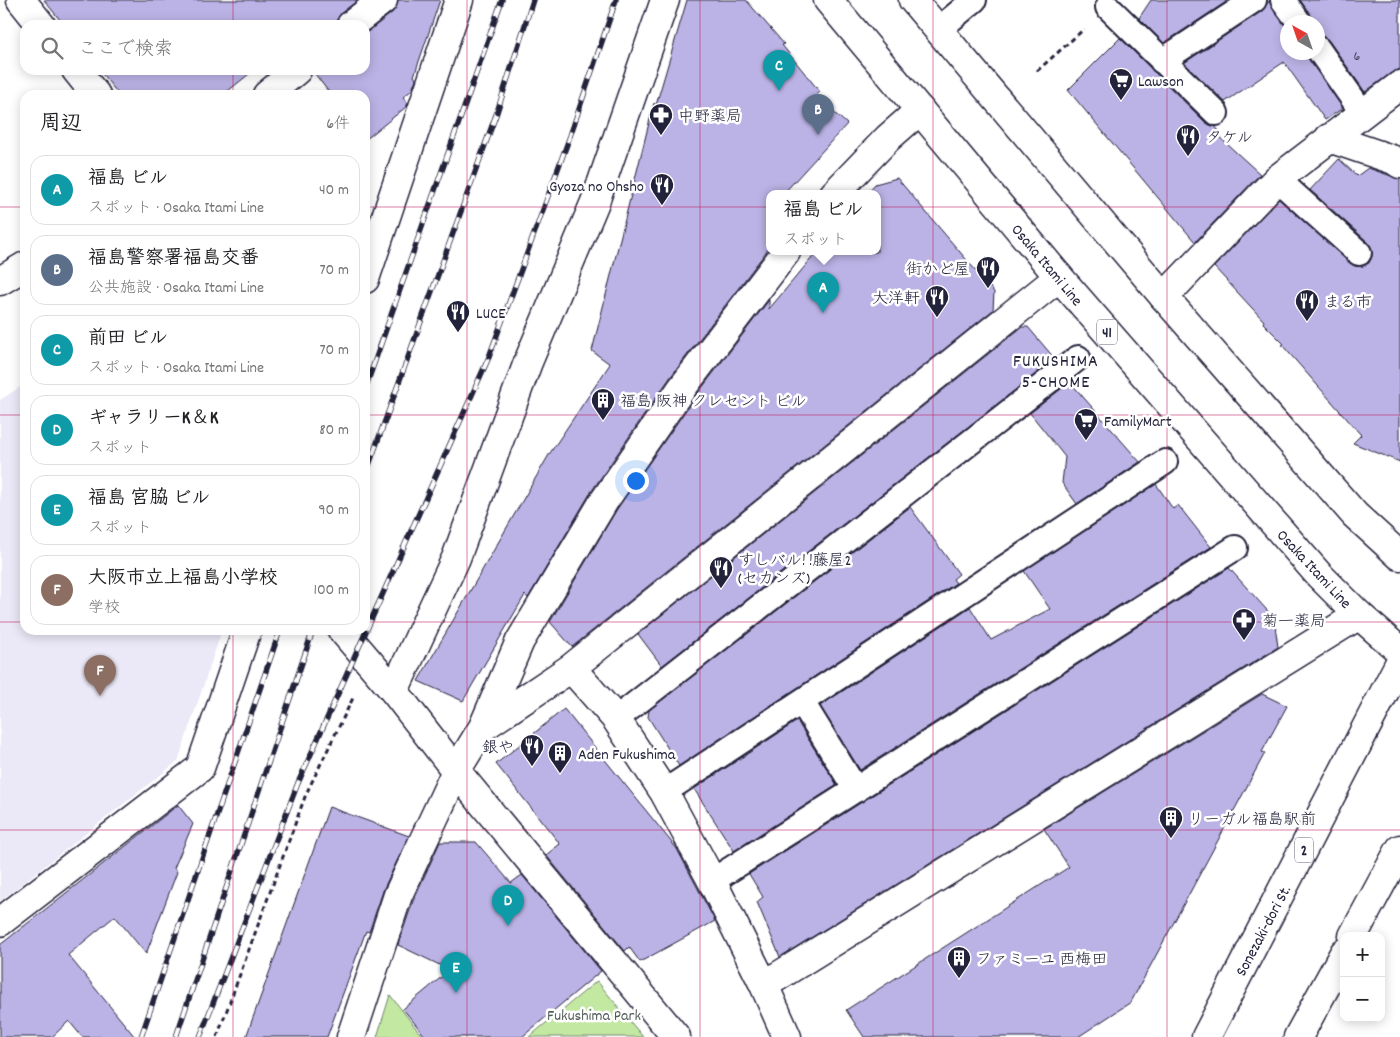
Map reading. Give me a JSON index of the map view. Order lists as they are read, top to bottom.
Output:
{
  "streets": {
    "main road": [
      "Osaka Itami Line",
      "41",
      "2",
      "Sonezaki-dori St."
    ]
  },
  "districts": ["FUKUSHIMA 5-CHOME"],
  "parks": ["Fukushima Park"],
  "places": {
    "supermarket": ["Lawson", "FamilyMart"],
    "pharmacy": ["中野薬局", "菊一薬局"],
    "restaurant": [
      "タケル",
      "Gyoza no Ohsho",
      "街かど屋",
      "大洋軒",
      "まる市",
      "LUCE",
      "すしバル! !藤屋2 (セカンズ)",
      "銀や"
    ],
    "building": [
      "福島 阪神 クレセント ビル",
      "Aden Fukushima",
      "リーガル福島駅前",
      "ファミーユ 西梅田"
    ]
  },
  "house_numbers": ["6"],
  "north": "top left",
  "page": {
    "search": "ここで検索",
    "pins": [
      "C",
      "B",
      "A",
      "F",
      "D",
      "E"
    ],
    "heading": ["周辺", "6件"],
    "list": [
      {
        "mark": "A",
        "name": "福島 ビル",
        "note": "スポット · Osaka Itami Line",
        "value": "40 m"
      },
      {
        "mark": "B",
        "name": "福島警察署福島交番",
        "note": "公共施設 · Osaka Itami Line",
        "value": "70 m"
      },
      {
        "mark": "C",
        "name": "前田 ビル",
        "note": "スポット · Osaka Itami Line",
        "value": "70 m"
      },
      {
        "mark": "D",
        "name": "ギャラリーK＆K",
        "note": "スポット",
        "value": "80 m"
      },
      {
        "mark": "E",
        "name": "福島 宮脇 ビル",
        "note": "スポット",
        "value": "90 m"
      },
      {
        "mark": "F",
        "name": "大阪市立上福島小学校",
        "note": "学校",
        "value": "100 m"
      }
    ],
    "popup": ["福島 ビル", "スポット"],
    "map_buttons": ["+", "−"]
  }
}
